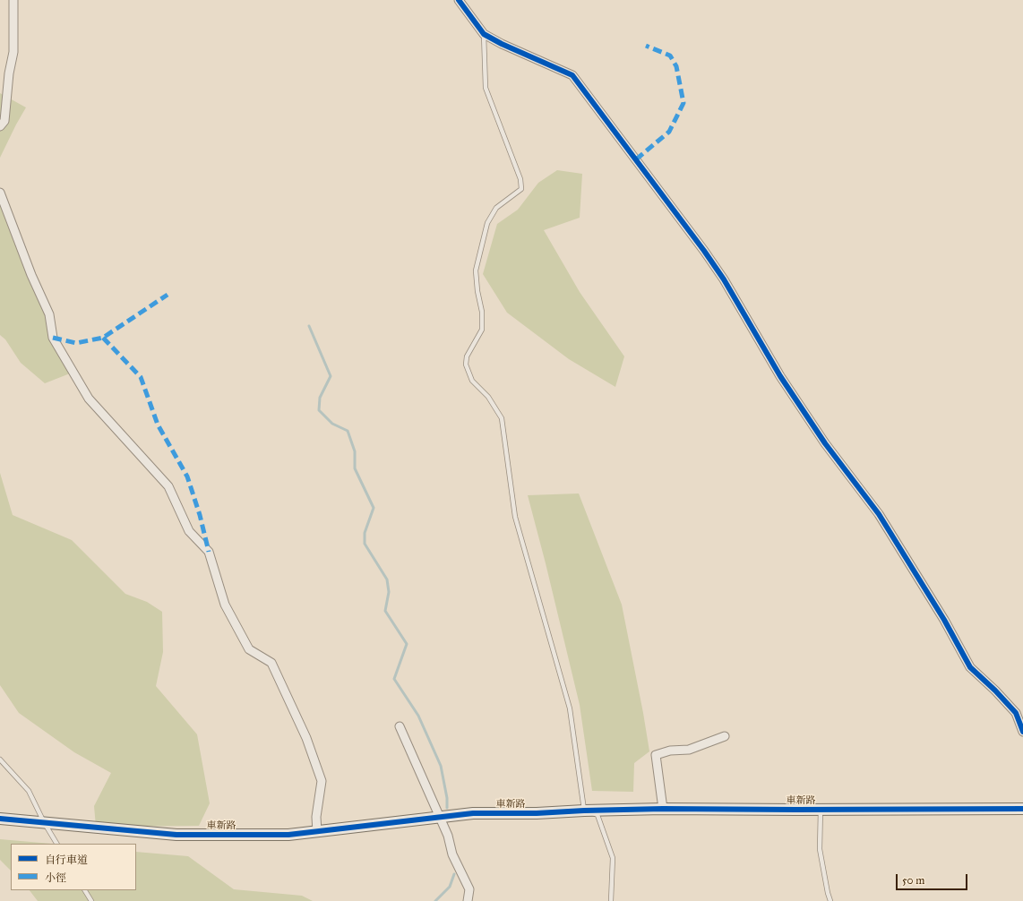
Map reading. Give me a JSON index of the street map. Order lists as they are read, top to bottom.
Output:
{
  "streets": {
    "street": ["車新路"]
  },
  "legend": ["自行車道", "小徑"],
  "scale_bar": "50 m"
}
